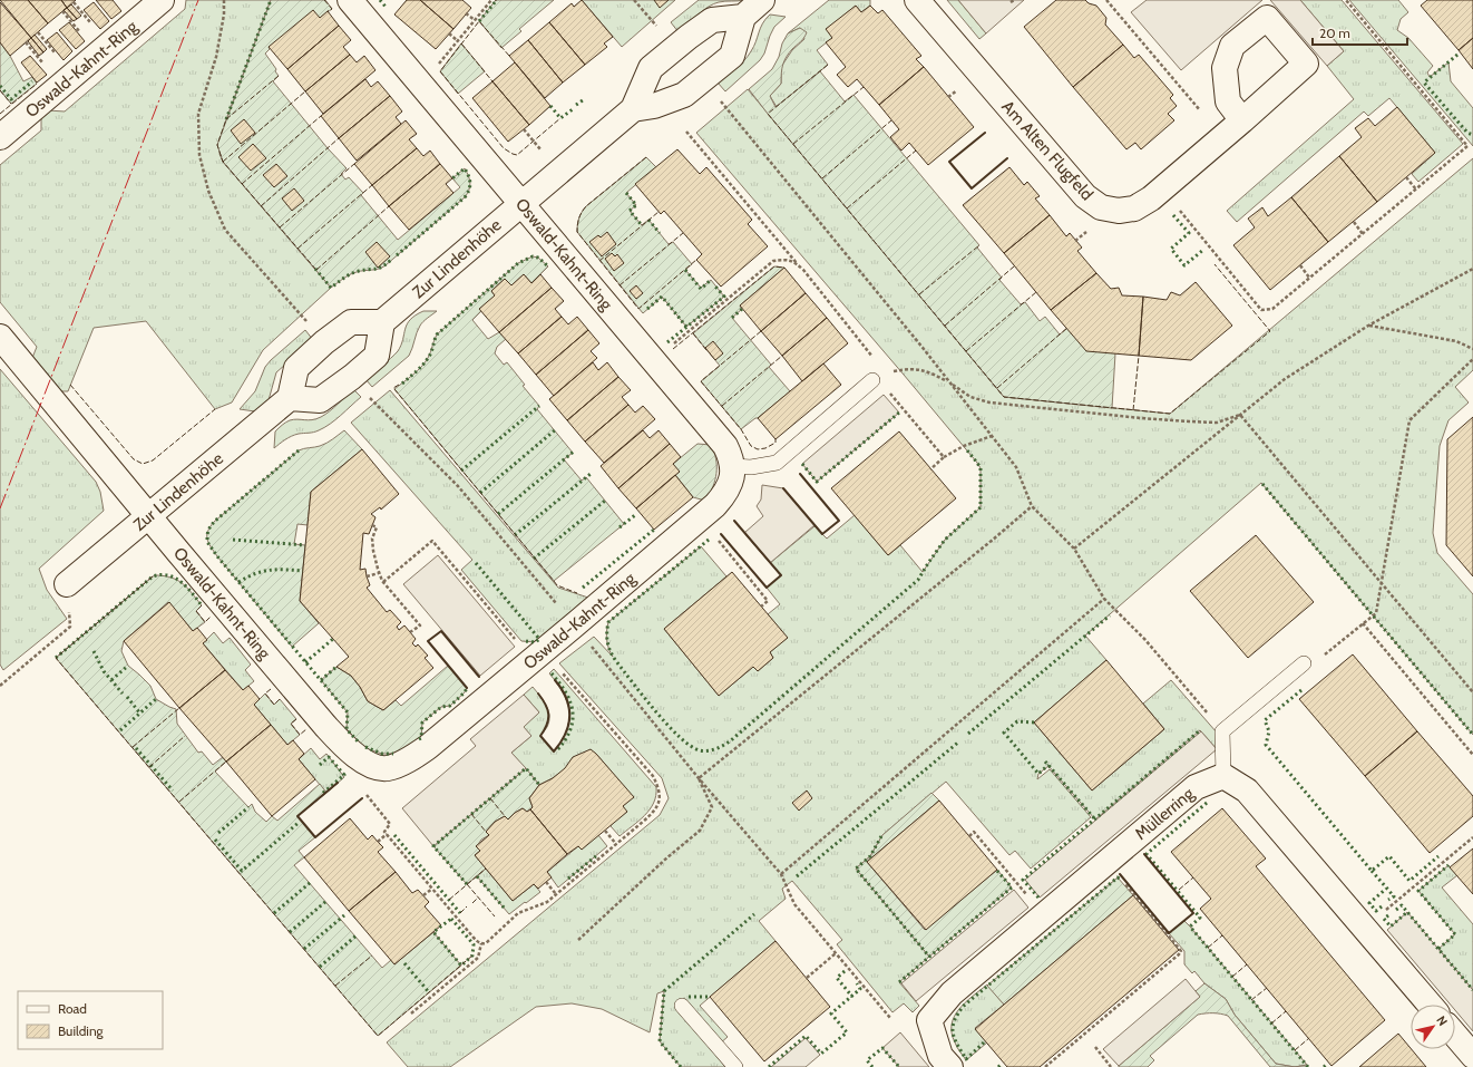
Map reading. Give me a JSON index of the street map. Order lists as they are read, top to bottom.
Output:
{
  "streets": {
    "street": [
      "Oswald-Kahnt-Ring",
      "Am Alten Flugfeld",
      "Zur Lindenhöhe",
      "Müllerring"
    ]
  },
  "crossings": [
    ["Oswald-Kahnt-Ring", "Zur Lindenhöhe"]
  ],
  "legend": ["Road", "Building"],
  "scale_bar": "20 m",
  "north": "top right"
}
